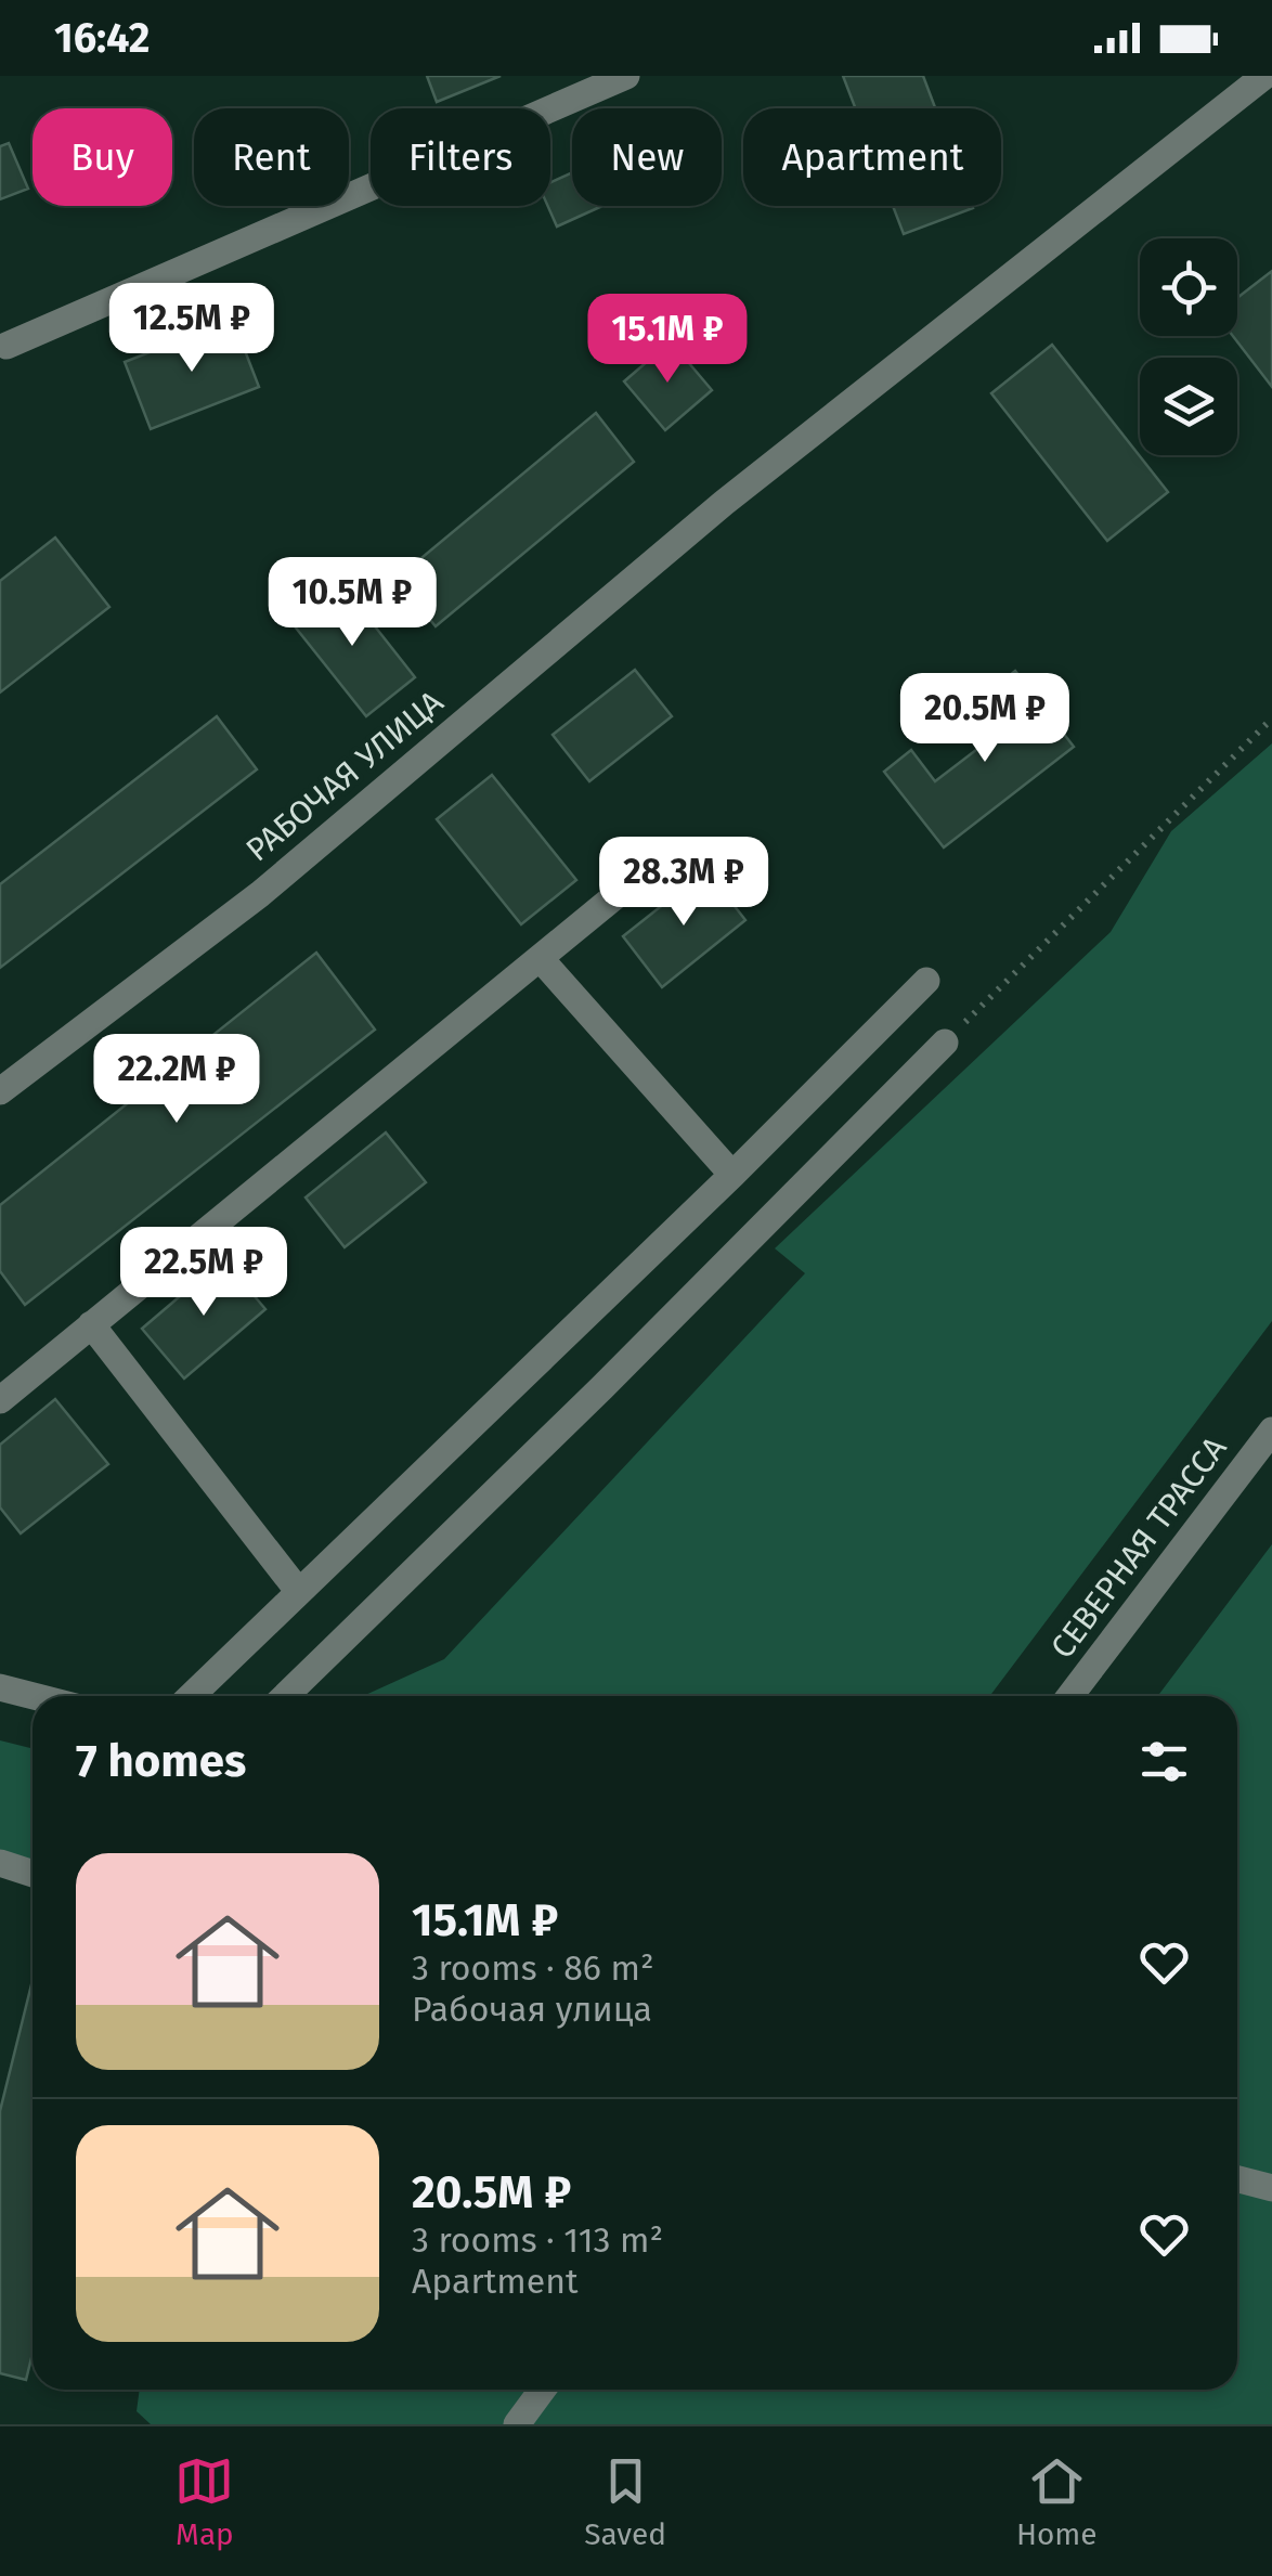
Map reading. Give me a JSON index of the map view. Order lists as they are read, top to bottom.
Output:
{
  "streets": {
    "street": ["РАБОЧАЯ УЛИЦА", "СЕВЕРНАЯ ТРАССА"]
  },
  "page": {
    "status": "16:42",
    "chip": [
      "Buy",
      "Rent",
      "Filters",
      "New",
      "Apartment"
    ],
    "price": [
      "12.5M ₽",
      "15.1M ₽",
      "10.5M ₽",
      "20.5M ₽",
      "28.3M ₽",
      "22.2M ₽",
      "22.5M ₽"
    ],
    "heading": "7 homes",
    "list": [
      {
        "name": "15.1M ₽",
        "note": "3 rooms · 86 m² · Рабочая улица"
      },
      {
        "name": "20.5M ₽",
        "note": "3 rooms · 113 m² · Apartment"
      }
    ],
    "tabs": ["Map", "Saved", "Home"]
  }
}
